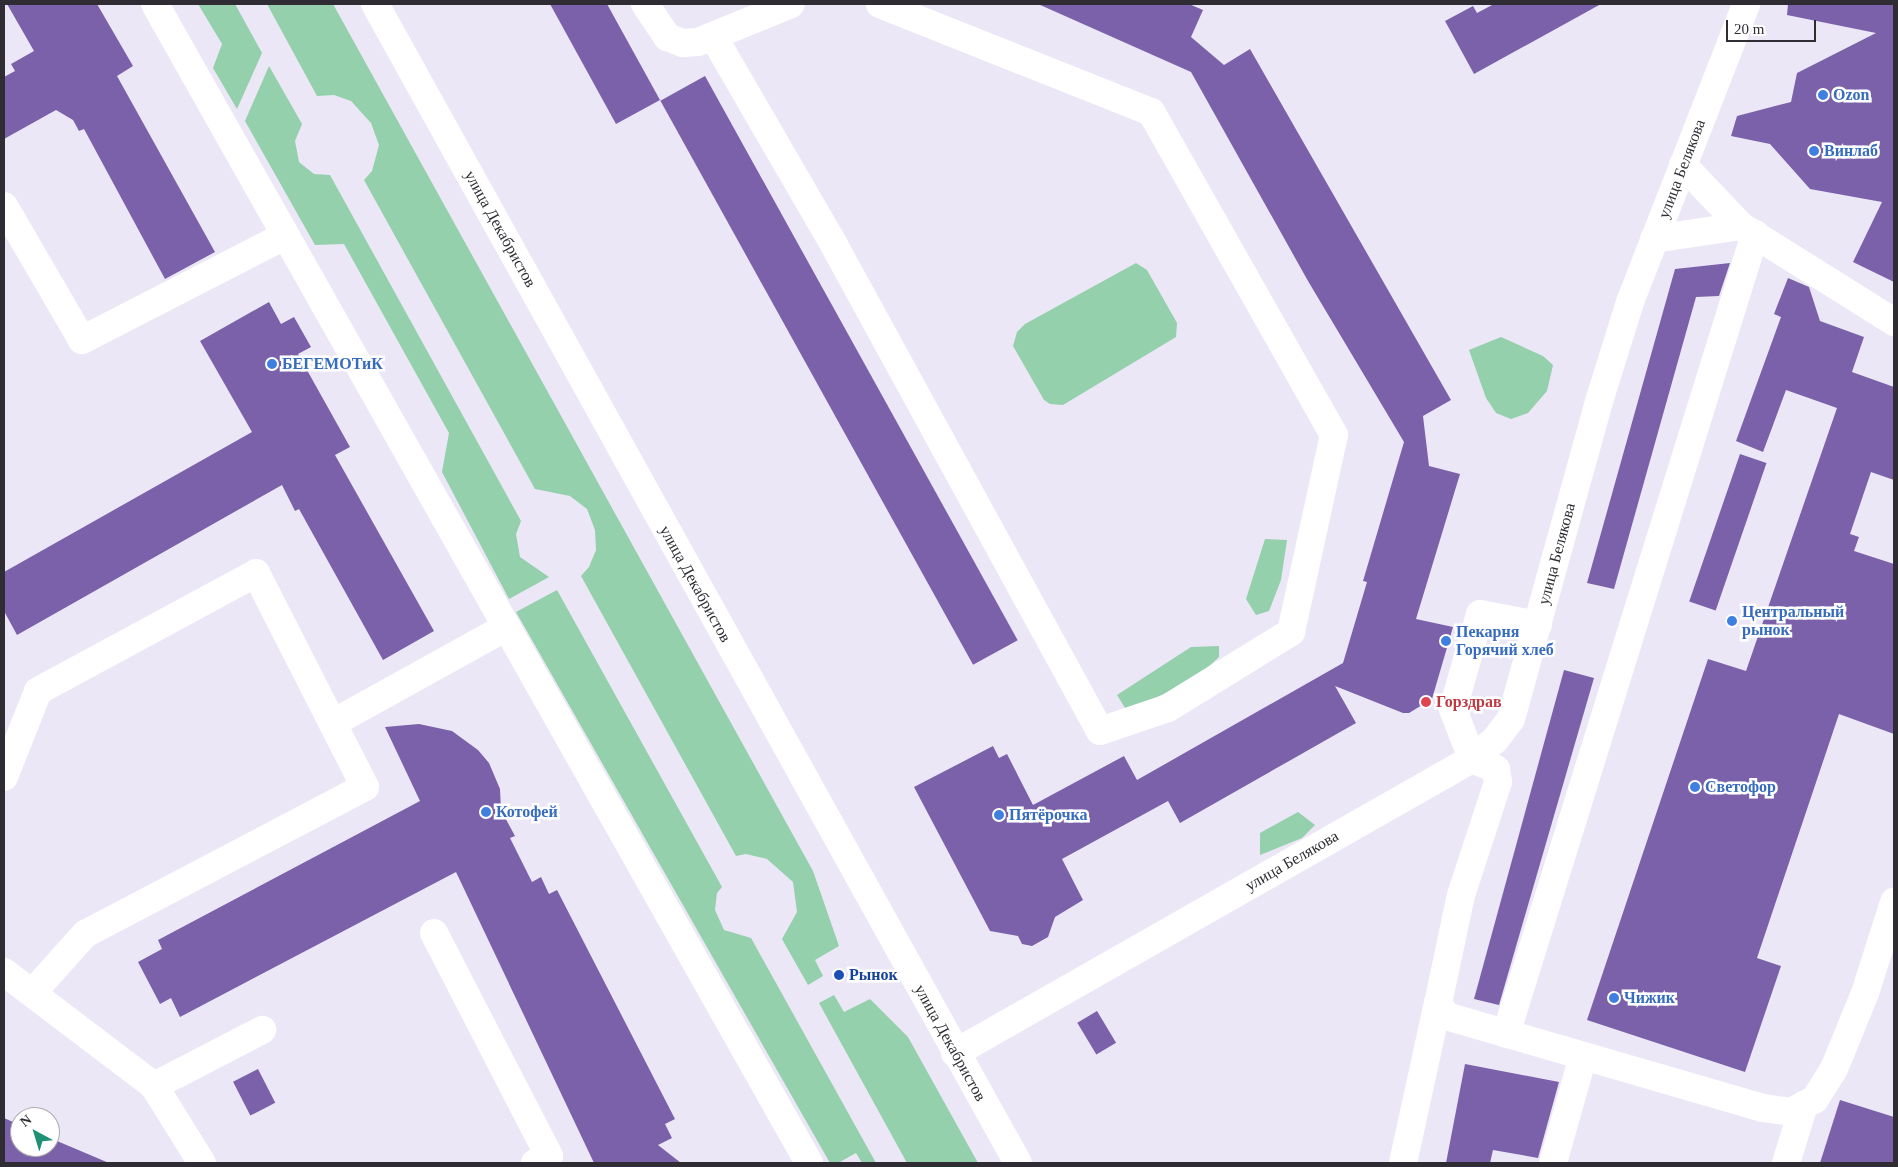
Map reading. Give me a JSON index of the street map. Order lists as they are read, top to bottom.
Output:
{
  "streets": {
    "street": ["улица Белякова", "улица Декабристов"]
  },
  "crossings": [
    ["улица Белякова", "улица Декабристов"]
  ],
  "places": [
    "Ozon",
    "Винлаб",
    "БЕГЕМОТиК",
    "Центральный рынок",
    "Пекарня Горячий хлеб",
    "Горздрав",
    "Светофор",
    "Котофей",
    "Пятёрочка",
    "Рынок",
    "Чижик"
  ],
  "scale_bar": "20 m",
  "north": "top left"
}
